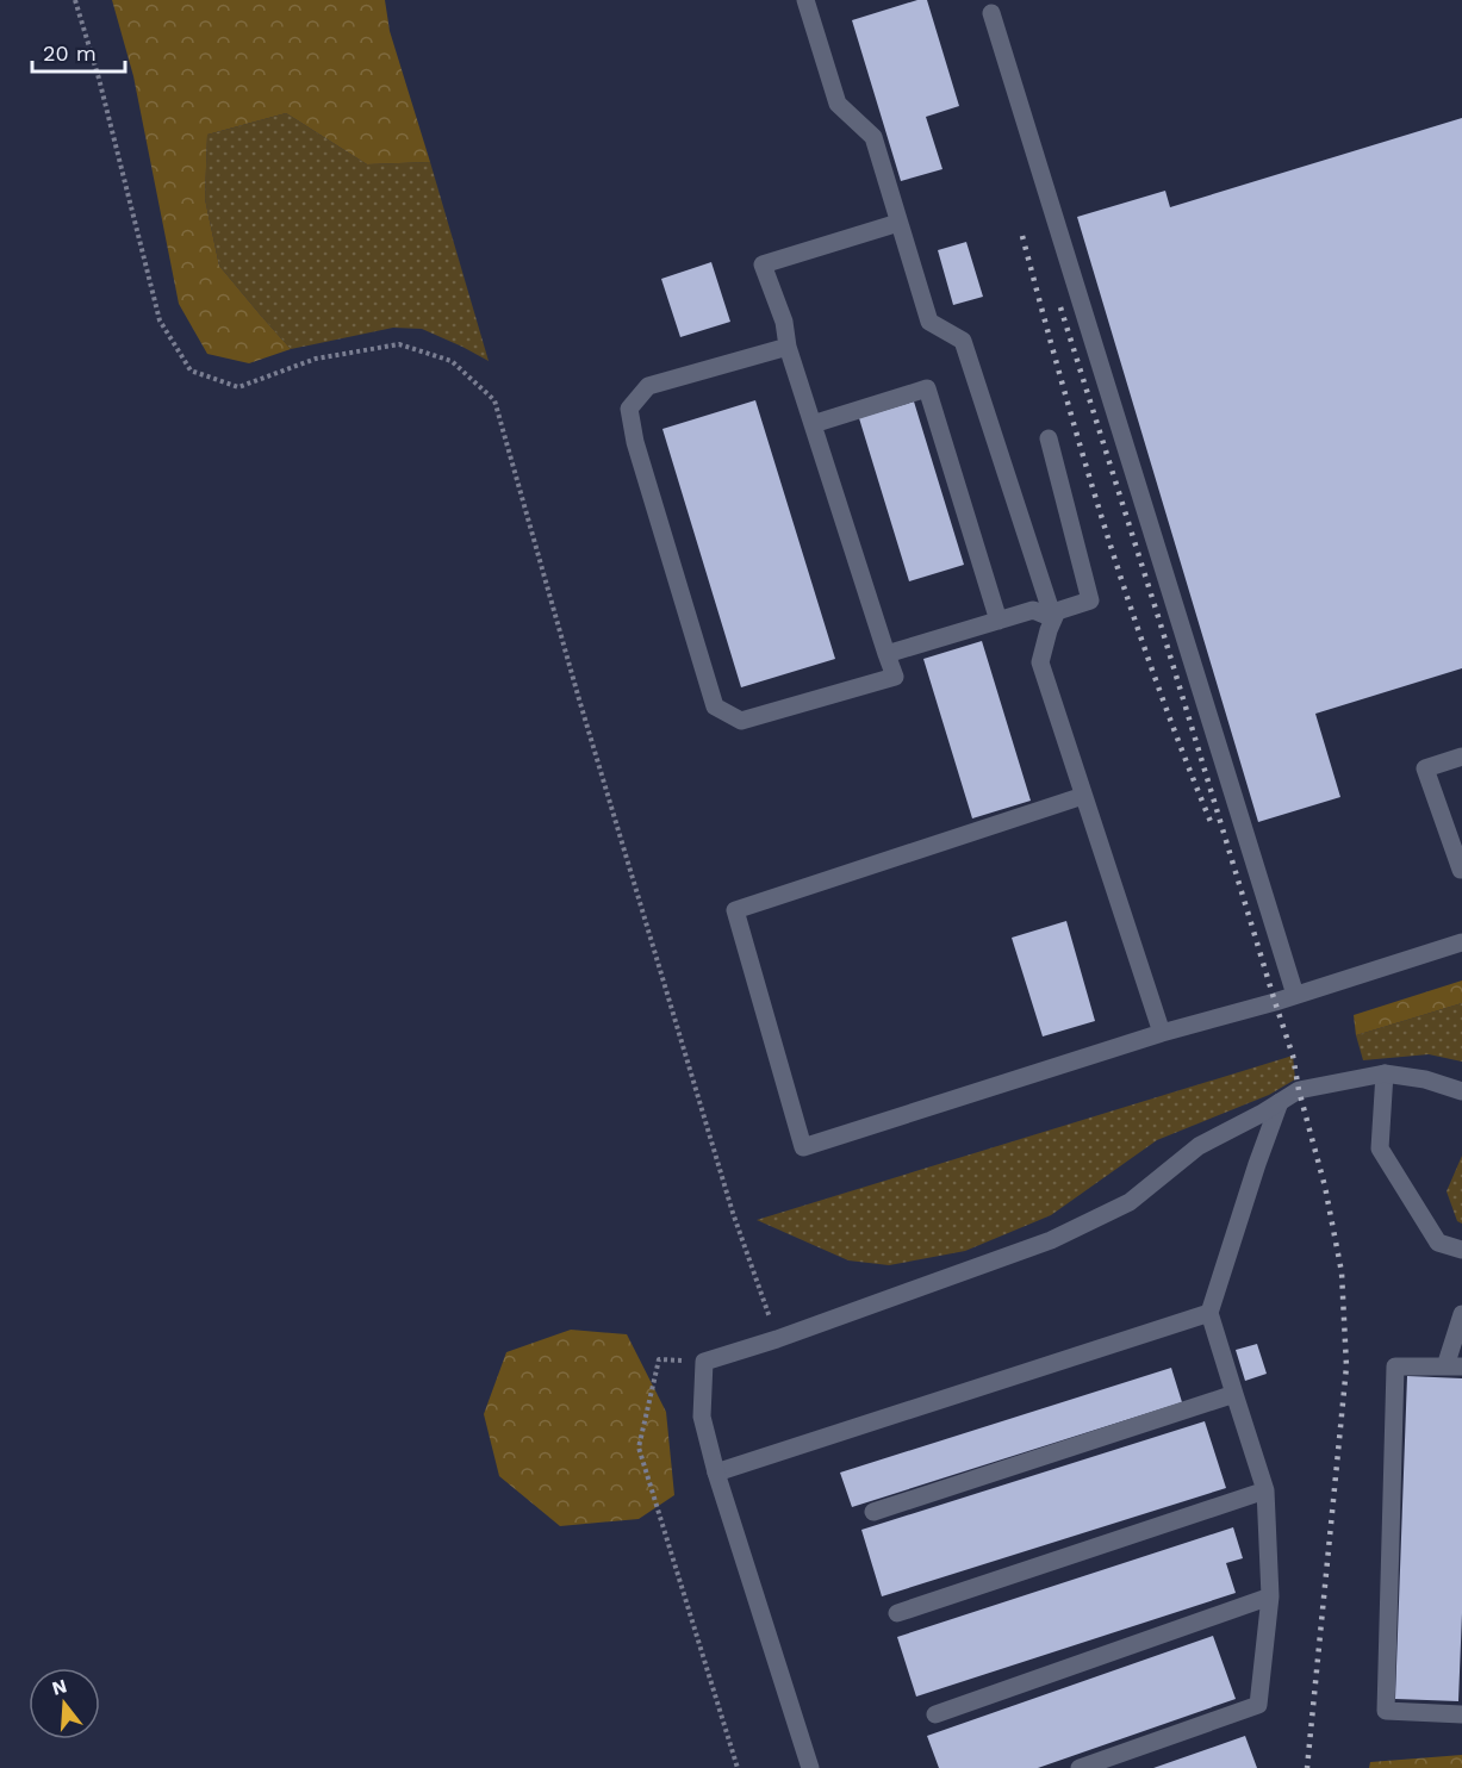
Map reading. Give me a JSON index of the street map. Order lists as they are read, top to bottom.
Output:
{
  "scale_bar": "20 m",
  "north": "top"
}
